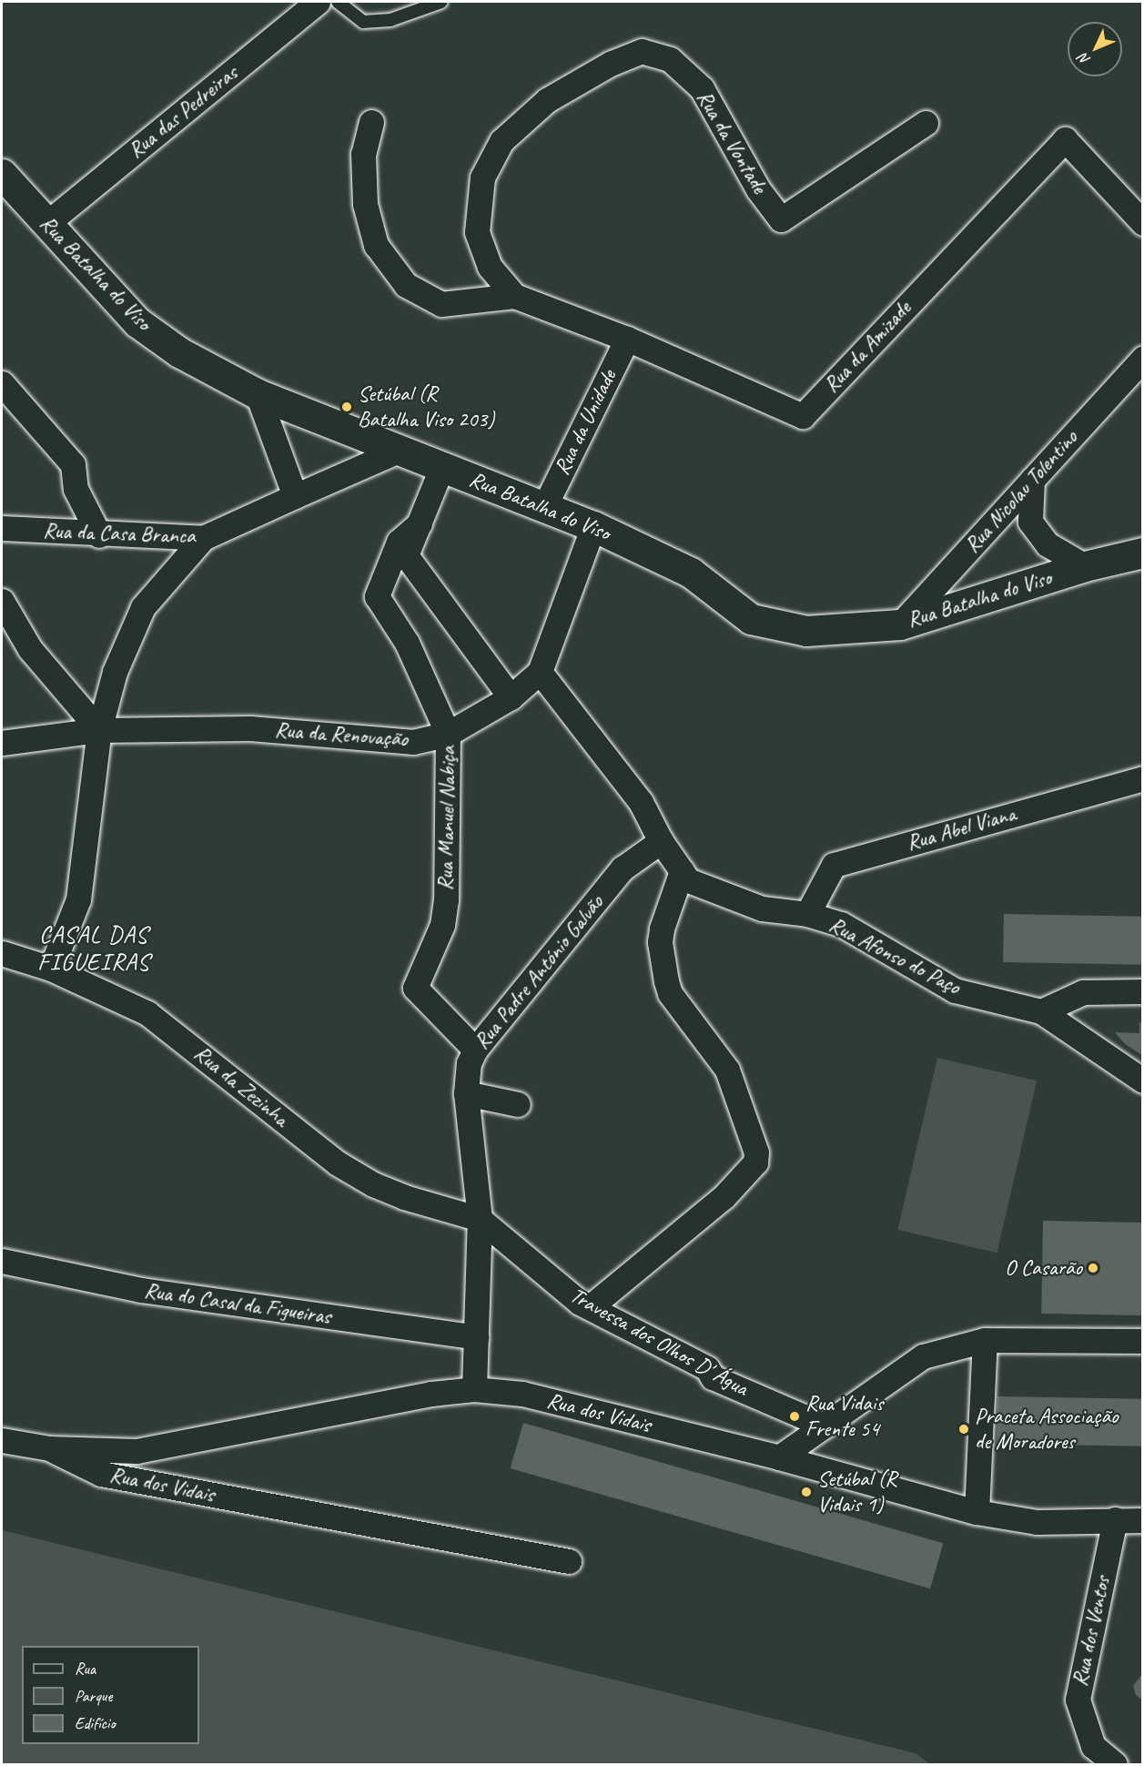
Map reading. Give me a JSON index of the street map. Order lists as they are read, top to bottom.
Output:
{
  "streets": {
    "street": [
      "Rua das Pedreiras",
      "Rua da Vontade",
      "Rua Batalha do Viso",
      "Rua da Amizade",
      "Rua da Unidade",
      "Rua Nicolau Tolentino",
      "Rua da Casa Branca",
      "Rua da Renovação",
      "Rua Manuel Nabiça",
      "Rua Abel Viana",
      "Rua Afonso do Paço",
      "Rua Padre António Galvão",
      "Rua da Zezinha",
      "Rua do Casal da Figueiras",
      "Travessa dos Olhos D' Água",
      "Rua dos Vidais",
      "Rua dos Ventos"
    ]
  },
  "crossings": [
    ["Rua das Pedreiras", "Rua Batalha do Viso"],
    ["Rua da Vontade", "Rua da Amizade"],
    ["Rua da Vontade", "Rua da Unidade"],
    ["Rua Batalha do Viso", "Rua da Unidade"],
    ["Rua Batalha do Viso", "Rua Nicolau Tolentino"],
    ["Rua Batalha do Viso", "Rua da Casa Branca"],
    ["Rua Batalha do Viso", "Rua da Renovação"],
    ["Rua da Amizade", "Rua da Unidade"],
    ["Rua da Renovação", "Rua Manuel Nabiça"],
    ["Rua da Renovação", "Rua Afonso do Paço"],
    ["Rua Manuel Nabiça", "Rua Padre António Galvão"],
    ["Rua Abel Viana", "Rua Afonso do Paço"],
    ["Rua Afonso do Paço", "Rua Padre António Galvão"],
    ["Rua Padre António Galvão", "Rua da Zezinha"],
    ["Rua Padre António Galvão", "Rua do Casal da Figueiras"],
    ["Rua Padre António Galvão", "Travessa dos Olhos D' Água"],
    ["Rua Padre António Galvão", "Rua dos Vidais"],
    ["Rua da Zezinha", "Travessa dos Olhos D' Água"],
    ["Rua dos Vidais", "Rua dos Ventos"]
  ],
  "districts": ["CASAL DAS FIGUEIRAS"],
  "places": [
    "Setúbal (R Batalha Viso 203)",
    "O Casarão",
    "Rua Vidais Frente 54",
    "Praceta Associação de Moradores",
    "Setúbal (R Vidais 1)"
  ],
  "legend": ["Rua", "Parque", "Edifício"],
  "north": "bottom left"
}
